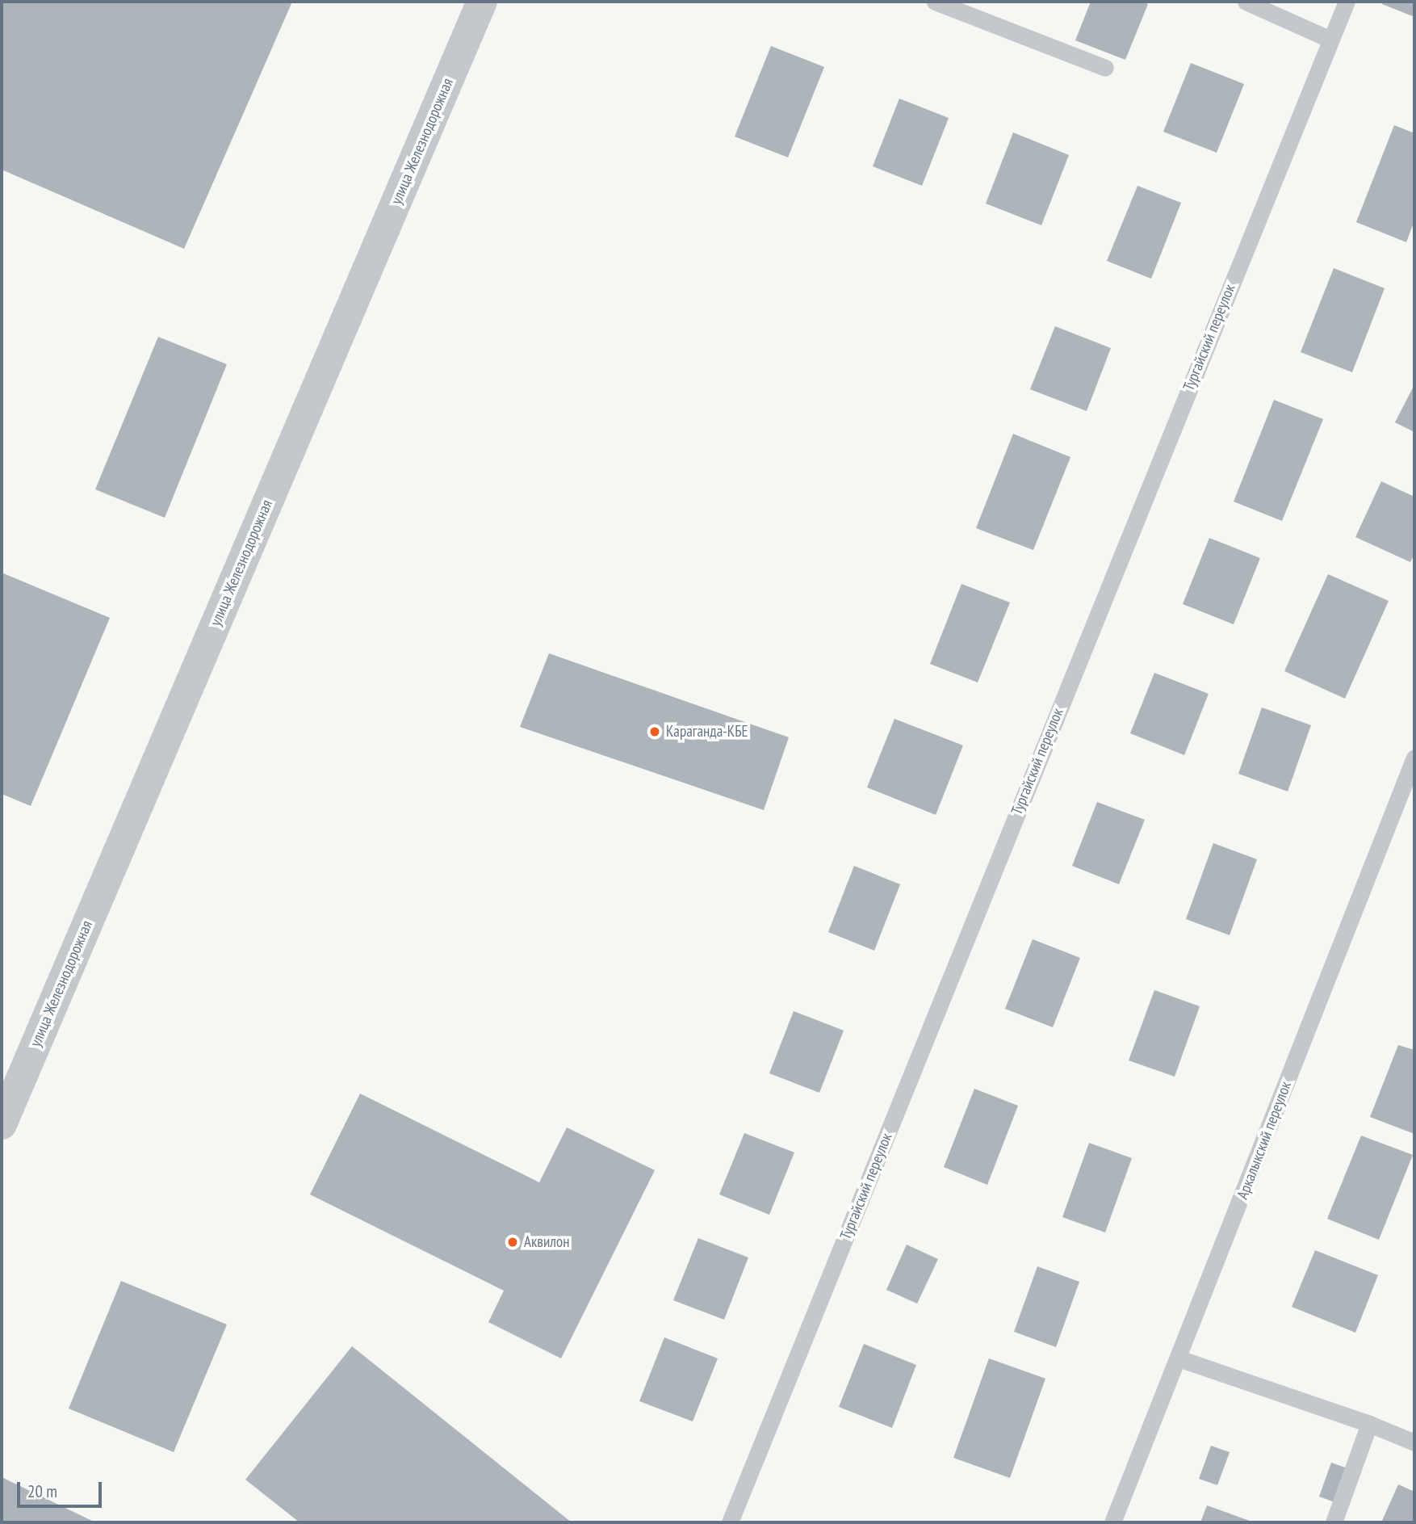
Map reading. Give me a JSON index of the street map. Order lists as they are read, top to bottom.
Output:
{
  "streets": {
    "street": ["улица Железнодорожная"],
    "lane": ["Тургайский переулок", "Аркалыкский переулок"]
  },
  "places": ["Караганда-КБЕ", "Аквилон"],
  "scale_bar": "20 m"
}
